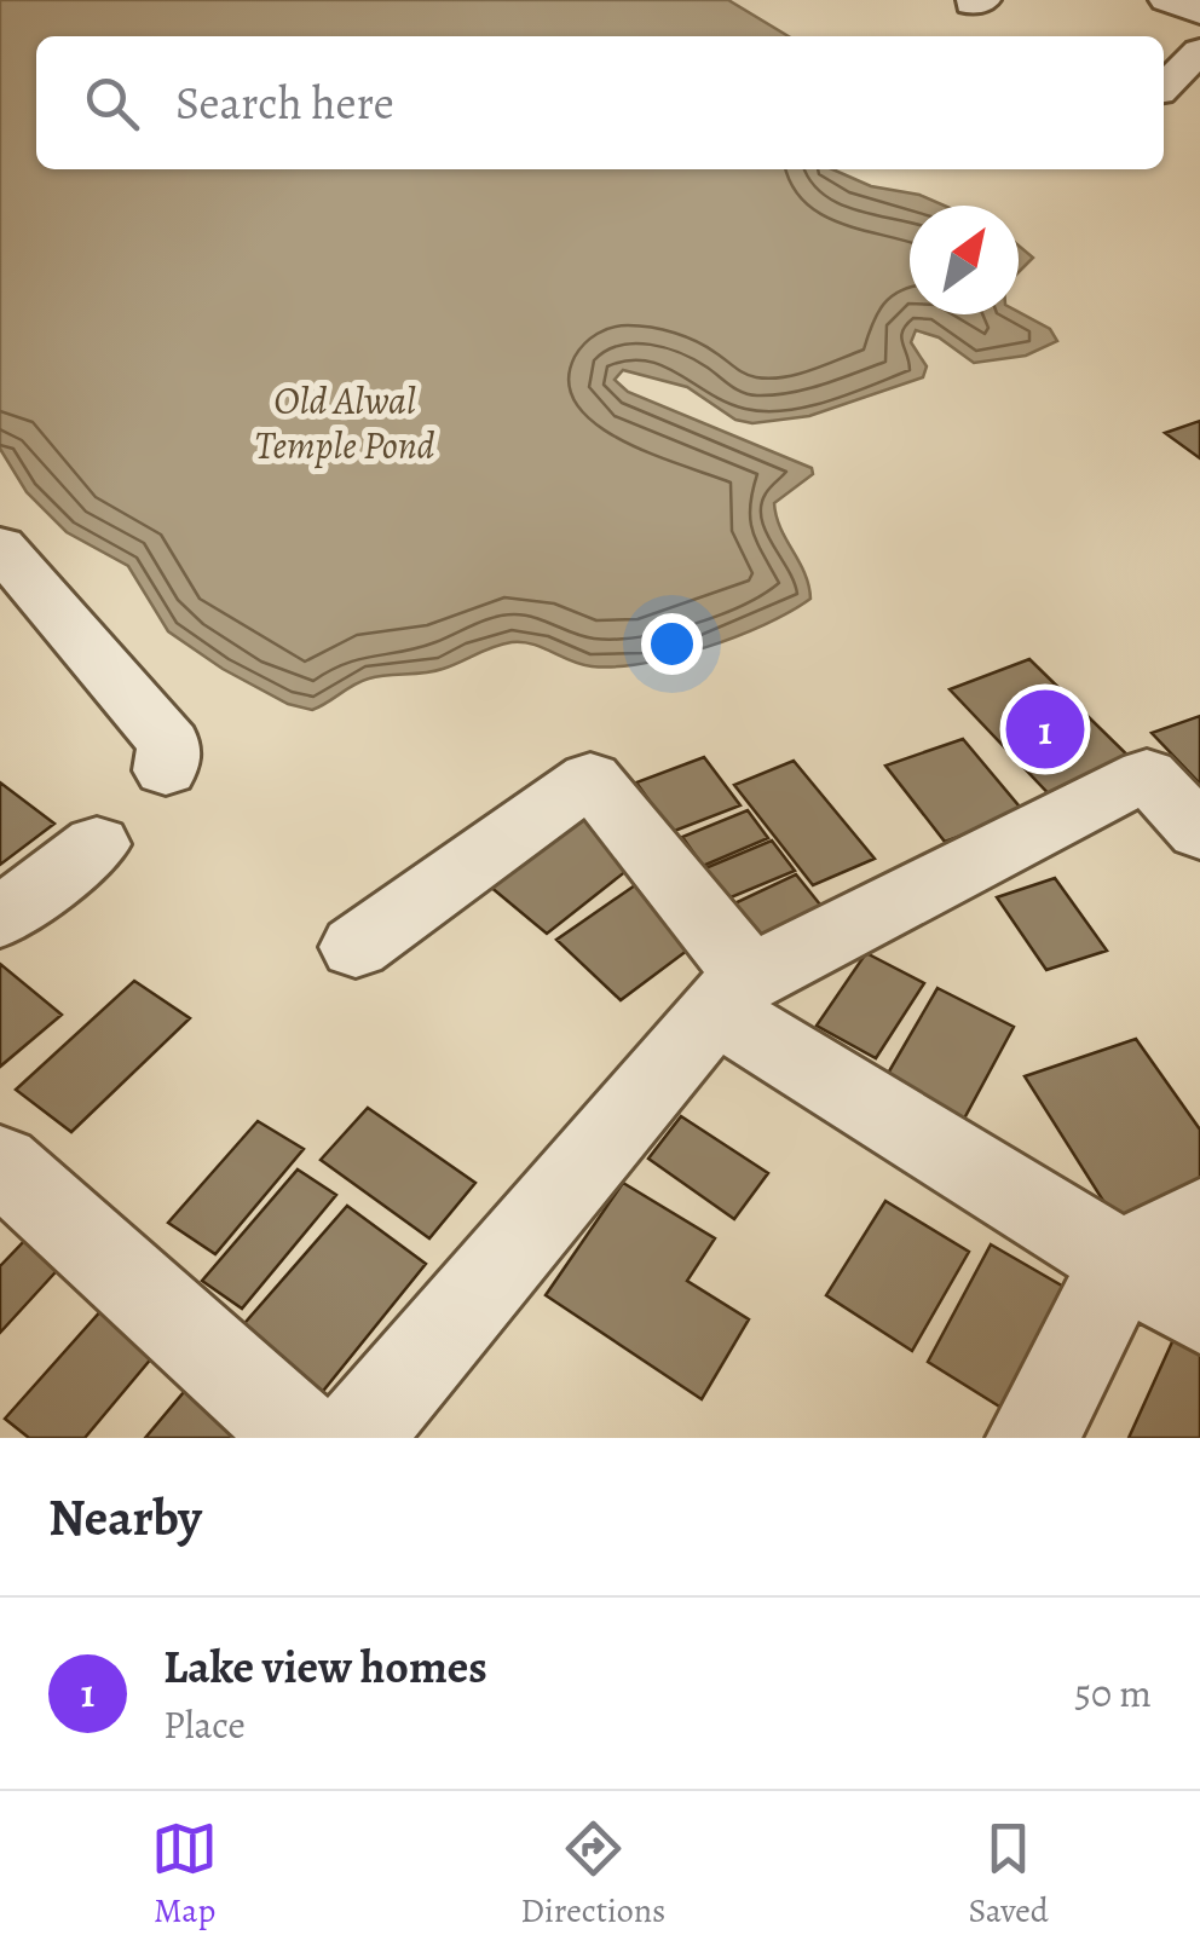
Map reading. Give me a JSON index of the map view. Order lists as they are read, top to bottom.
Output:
{
  "water": ["Old Alwal Temple Pond"],
  "north": "top right",
  "page": {
    "search": "Search here",
    "pins": "1",
    "heading": "Nearby",
    "list": [
      {
        "mark": "1",
        "name": "Lake view homes",
        "note": "Place",
        "value": "50 m"
      }
    ],
    "nav": ["Map", "Directions", "Saved"]
  }
}
